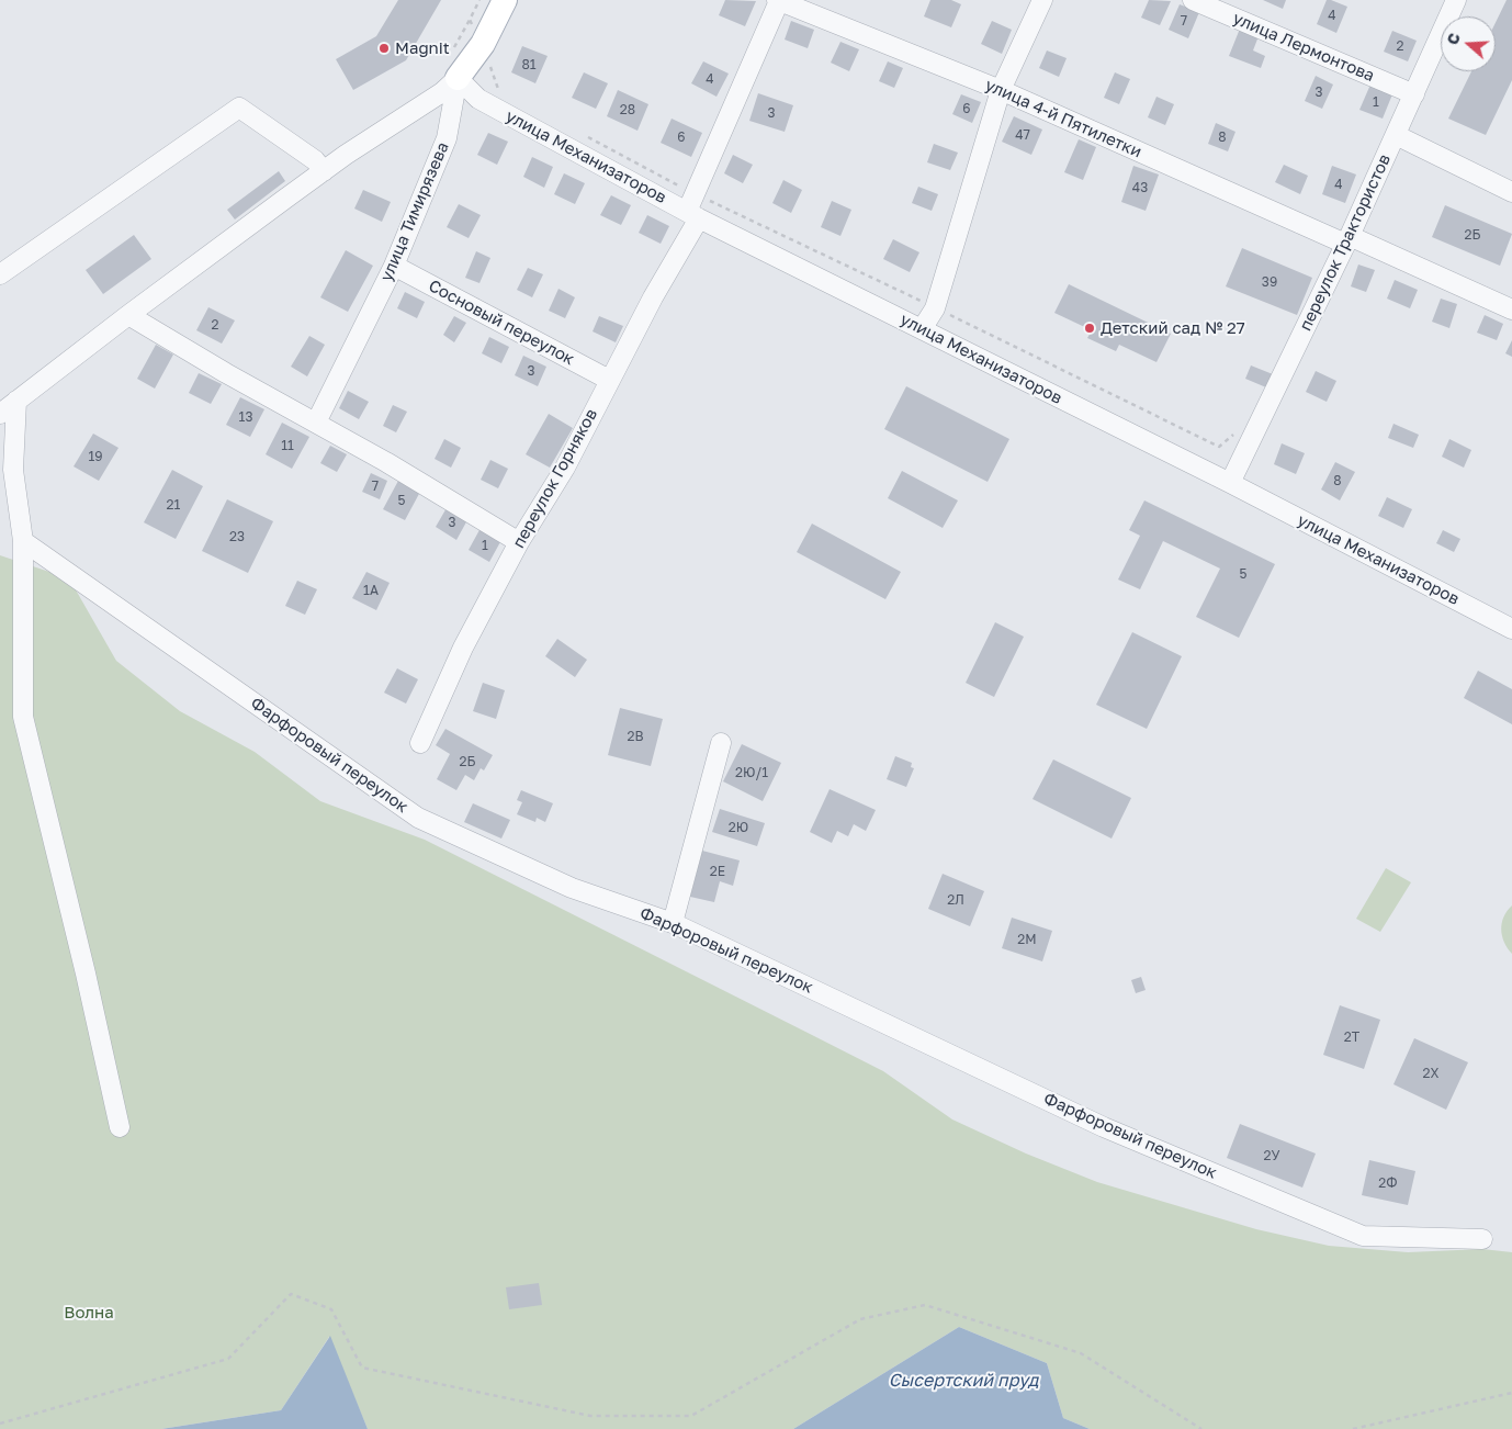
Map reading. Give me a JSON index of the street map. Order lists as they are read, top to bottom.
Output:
{
  "streets": {
    "main road": ["улица Тимирязева"],
    "street": [
      "улица Лермонтова",
      "улица 4-й Пятилетки",
      "улица Механизаторов",
      "переулок Трактористов",
      "Сосновый переулок",
      "переулок Горняков",
      "Фарфоровый переулок"
    ]
  },
  "crossings": [
    ["улица Лермонтова", "переулок Трактористов"],
    ["улица 4-й Пятилетки", "переулок Трактористов"],
    ["улица 4-й Пятилетки", "переулок Горняков"],
    ["улица Механизаторов", "улица Тимирязева"],
    ["улица Механизаторов", "переулок Трактористов"],
    ["улица Механизаторов", "переулок Горняков"],
    ["улица Тимирязева", "Сосновый переулок"],
    ["Сосновый переулок", "переулок Горняков"]
  ],
  "water": ["Сысертский пруд"],
  "parks": ["Волна"],
  "places": ["Magnit", "Детский сад № 27"],
  "house_numbers": [
    "4",
    "7",
    "2",
    "81",
    "4",
    "3",
    "1",
    "6",
    "28",
    "3",
    "47",
    "6",
    "8",
    "4",
    "43",
    "2Б",
    "39",
    "2",
    "3",
    "13",
    "11",
    "19",
    "8",
    "7",
    "5",
    "21",
    "3",
    "23",
    "1",
    "5",
    "1А",
    "2В",
    "2Б",
    "2Ю/1",
    "2Ю",
    "2Е",
    "2Л",
    "2М",
    "2Т",
    "2Х",
    "2У",
    "2Ф"
  ],
  "north": "left"
}
